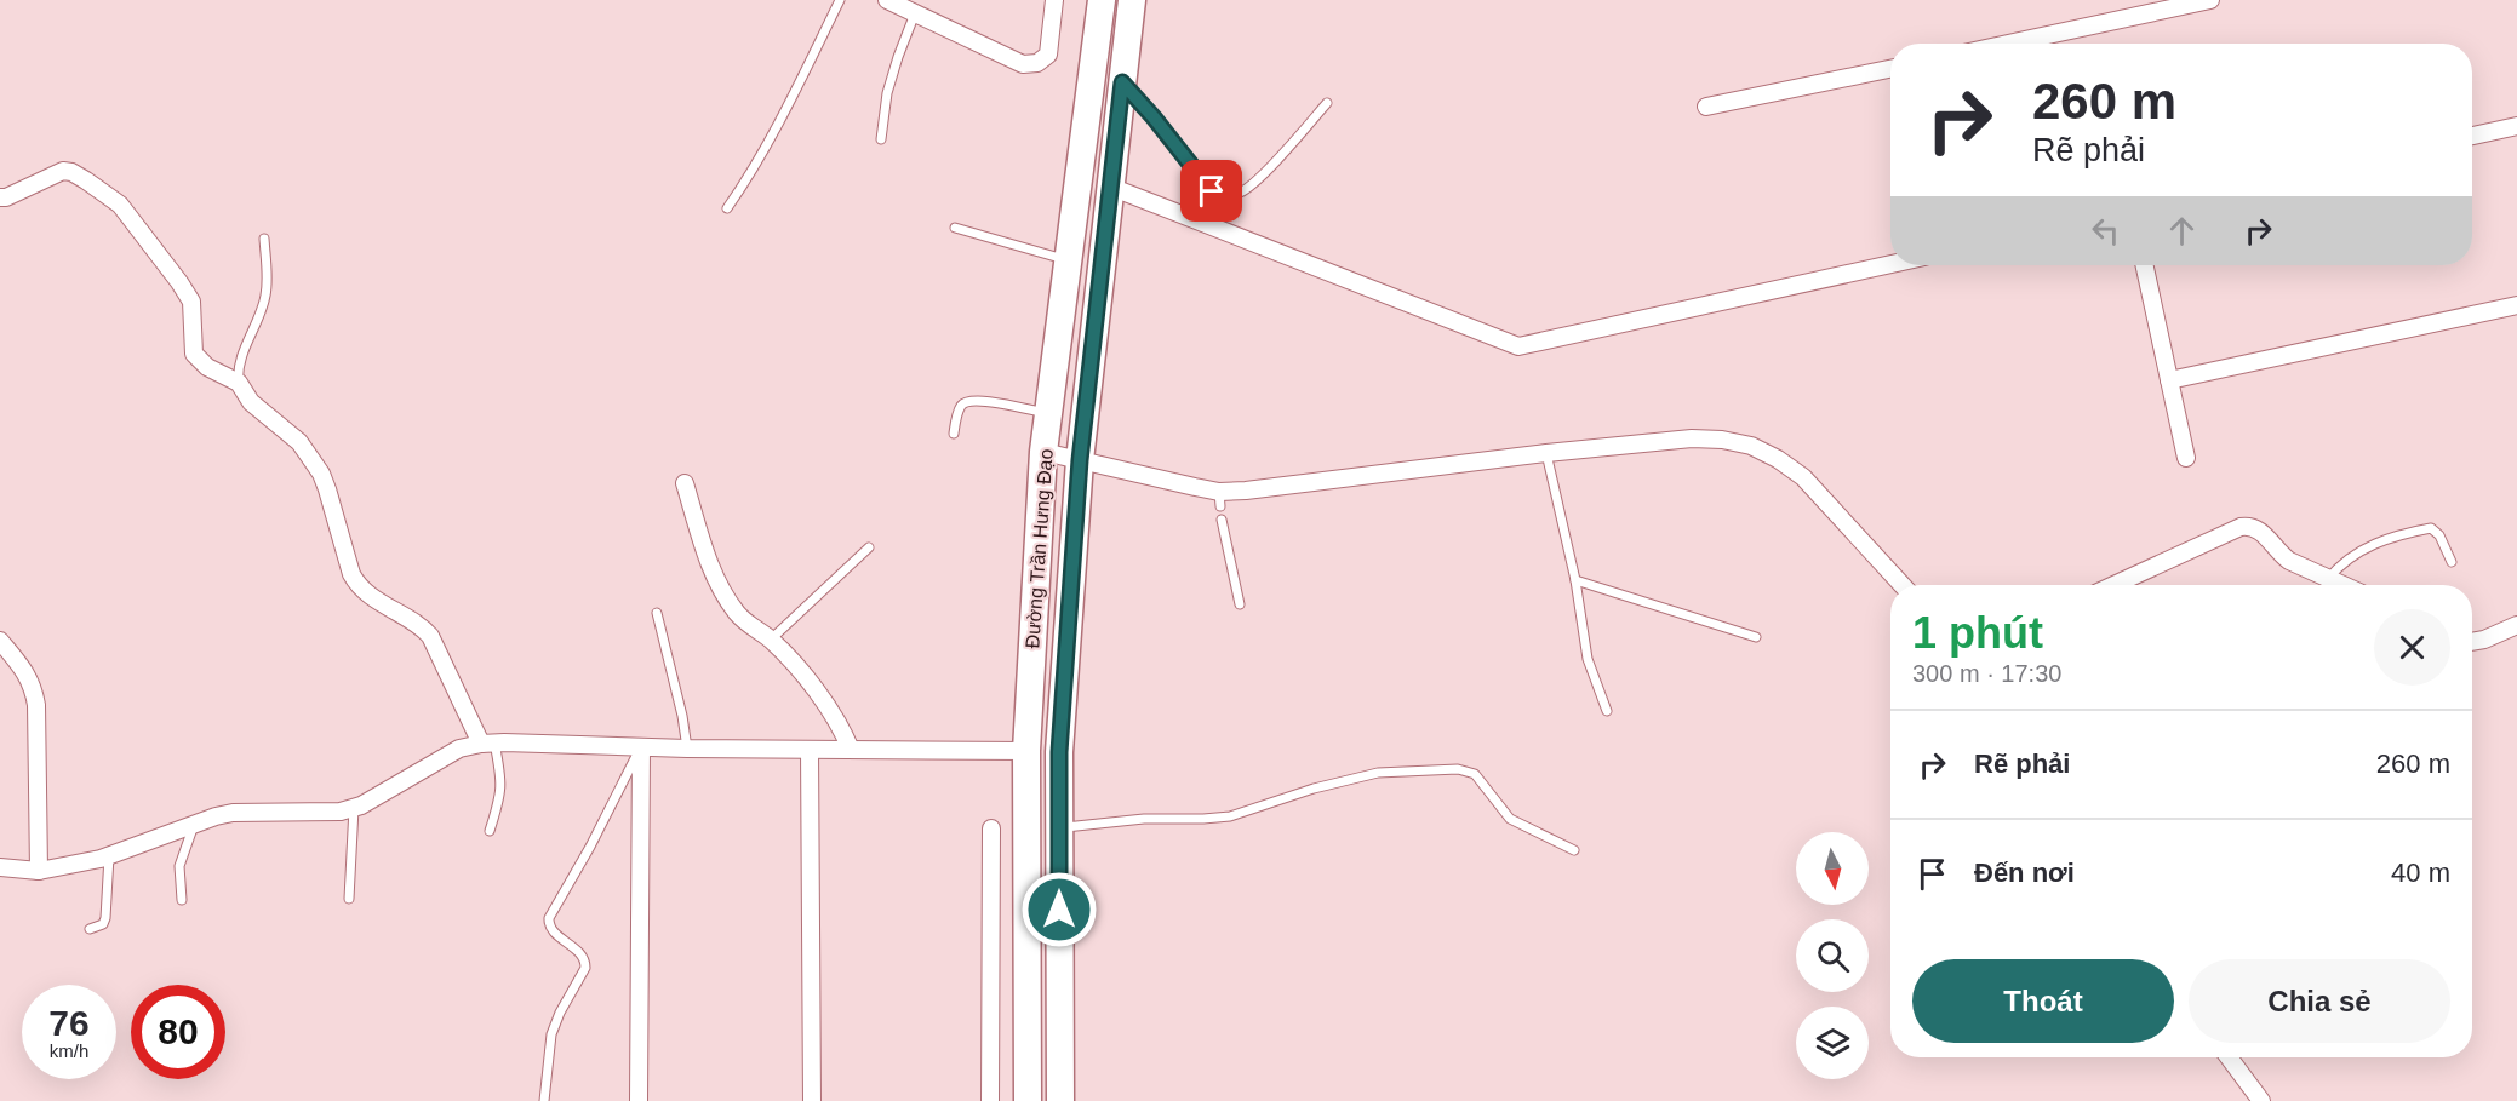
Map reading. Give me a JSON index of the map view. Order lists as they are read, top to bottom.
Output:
{
  "streets": {
    "highway": ["Đường Trần Hưng Đạo"]
  },
  "north": "bottom",
  "page": {
    "turn": ["260 m", "Rẽ phải"],
    "heading": ["1 phút", "300 m · 17:30"],
    "list": [
      {
        "name": "Rẽ phải",
        "value": "260 m"
      },
      {
        "name": "Đến nơi",
        "value": "40 m"
      }
    ],
    "buttons": ["Thoát", "Chia sẻ"],
    "speed": "76 km/h",
    "limit": "80"
  }
}
